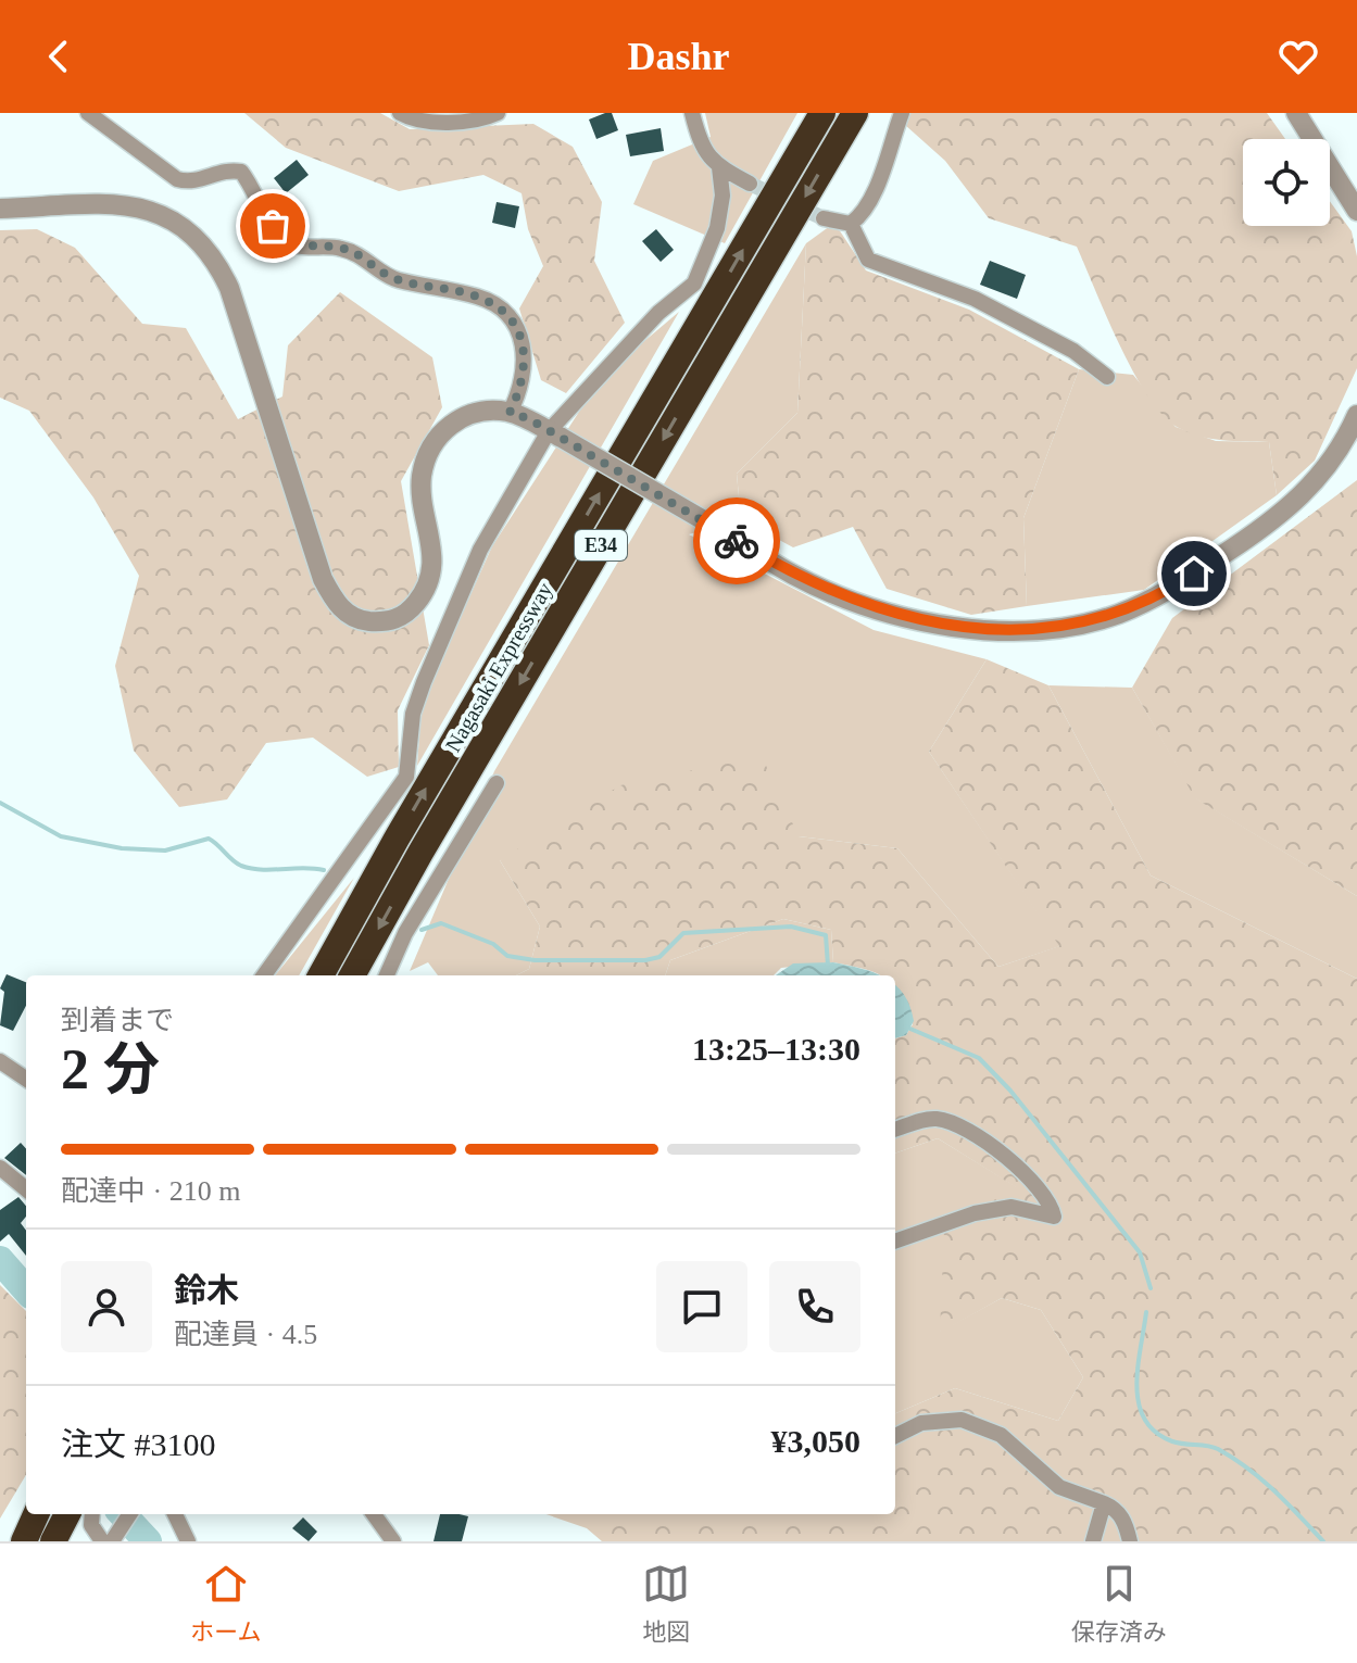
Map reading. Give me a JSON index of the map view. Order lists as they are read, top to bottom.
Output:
{
  "streets": {
    "highway": ["E34", "Nagasaki Expressway"]
  },
  "page": {
    "header": "Dashr",
    "heading": ["2 分", "到着まで", "13:25–13:30"],
    "panel": [
      "鈴木",
      "配達員 · 4.5",
      "注文 #3100",
      "¥3,050"
    ],
    "bar": "配達中 · 210 m",
    "tabs": ["ホーム", "地図", "保存済み"]
  }
}
